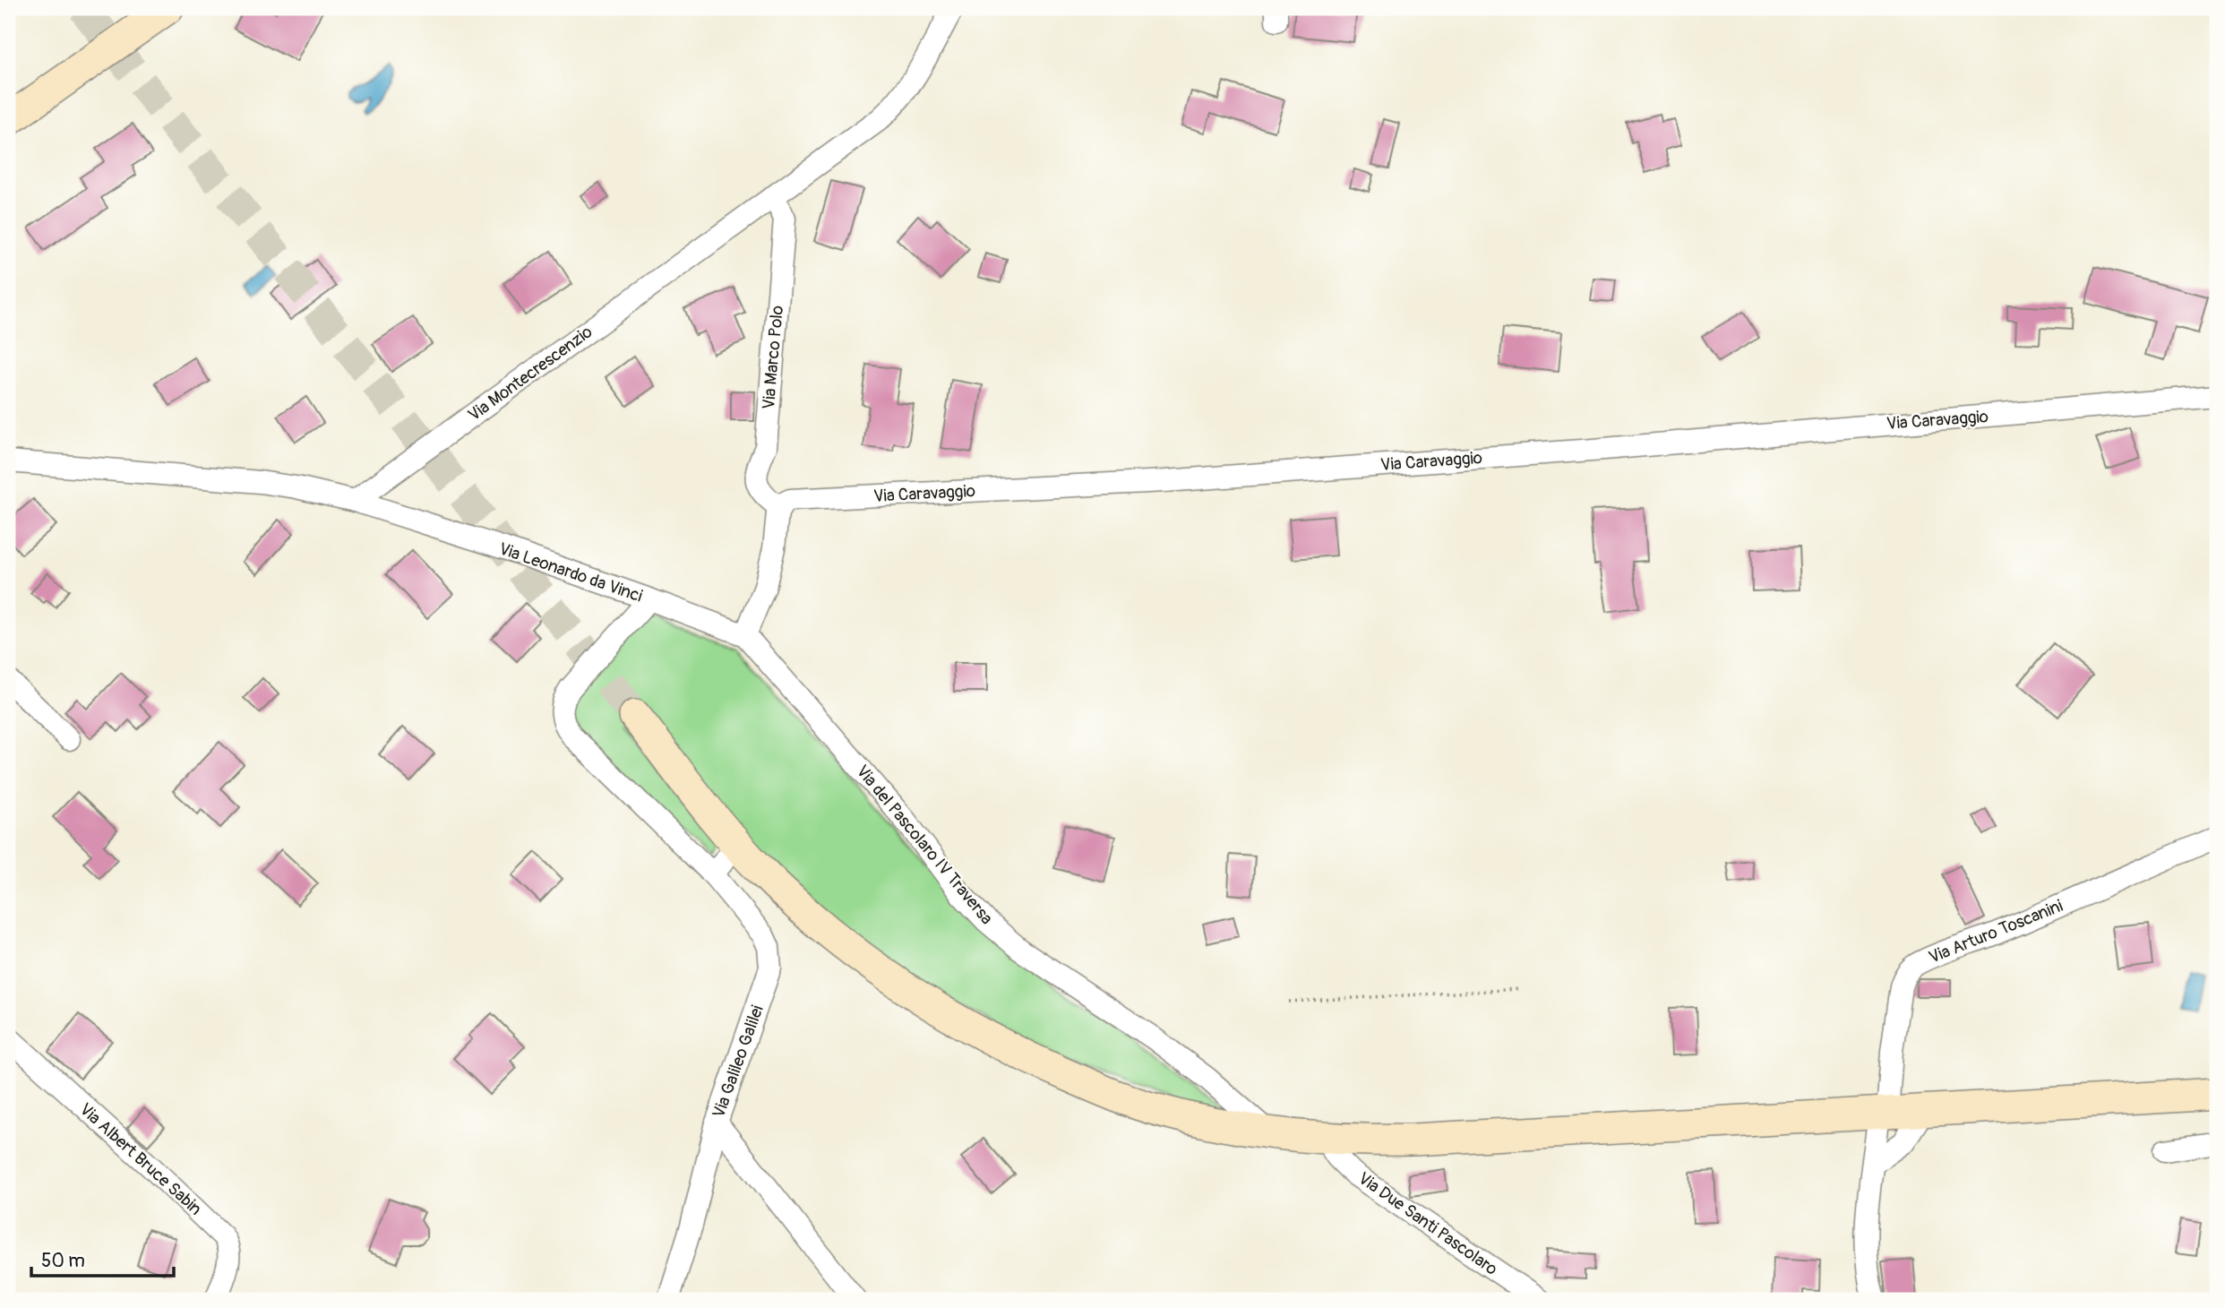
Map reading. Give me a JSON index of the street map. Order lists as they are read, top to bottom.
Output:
{
  "streets": {
    "street": [
      "Via Marco Polo",
      "Via Montecrescenzio",
      "Via Caravaggio",
      "Via Leonardo da Vinci",
      "Via del Pascolaro IV Traversa",
      "Via Arturo Toscanini",
      "Via Galileo Galilei",
      "Via Albert Bruce Sabin",
      "Via Due Santi Pascolaro"
    ]
  },
  "crossings": [
    ["Via Marco Polo", "Via Montecrescenzio"],
    ["Via Marco Polo", "Via Caravaggio"],
    ["Via Montecrescenzio", "Via Leonardo da Vinci"],
    ["Via Leonardo da Vinci", "Via del Pascolaro IV Traversa"],
    ["Via Leonardo da Vinci", "Via Galileo Galilei"]
  ],
  "scale_bar": "50 m"
}
